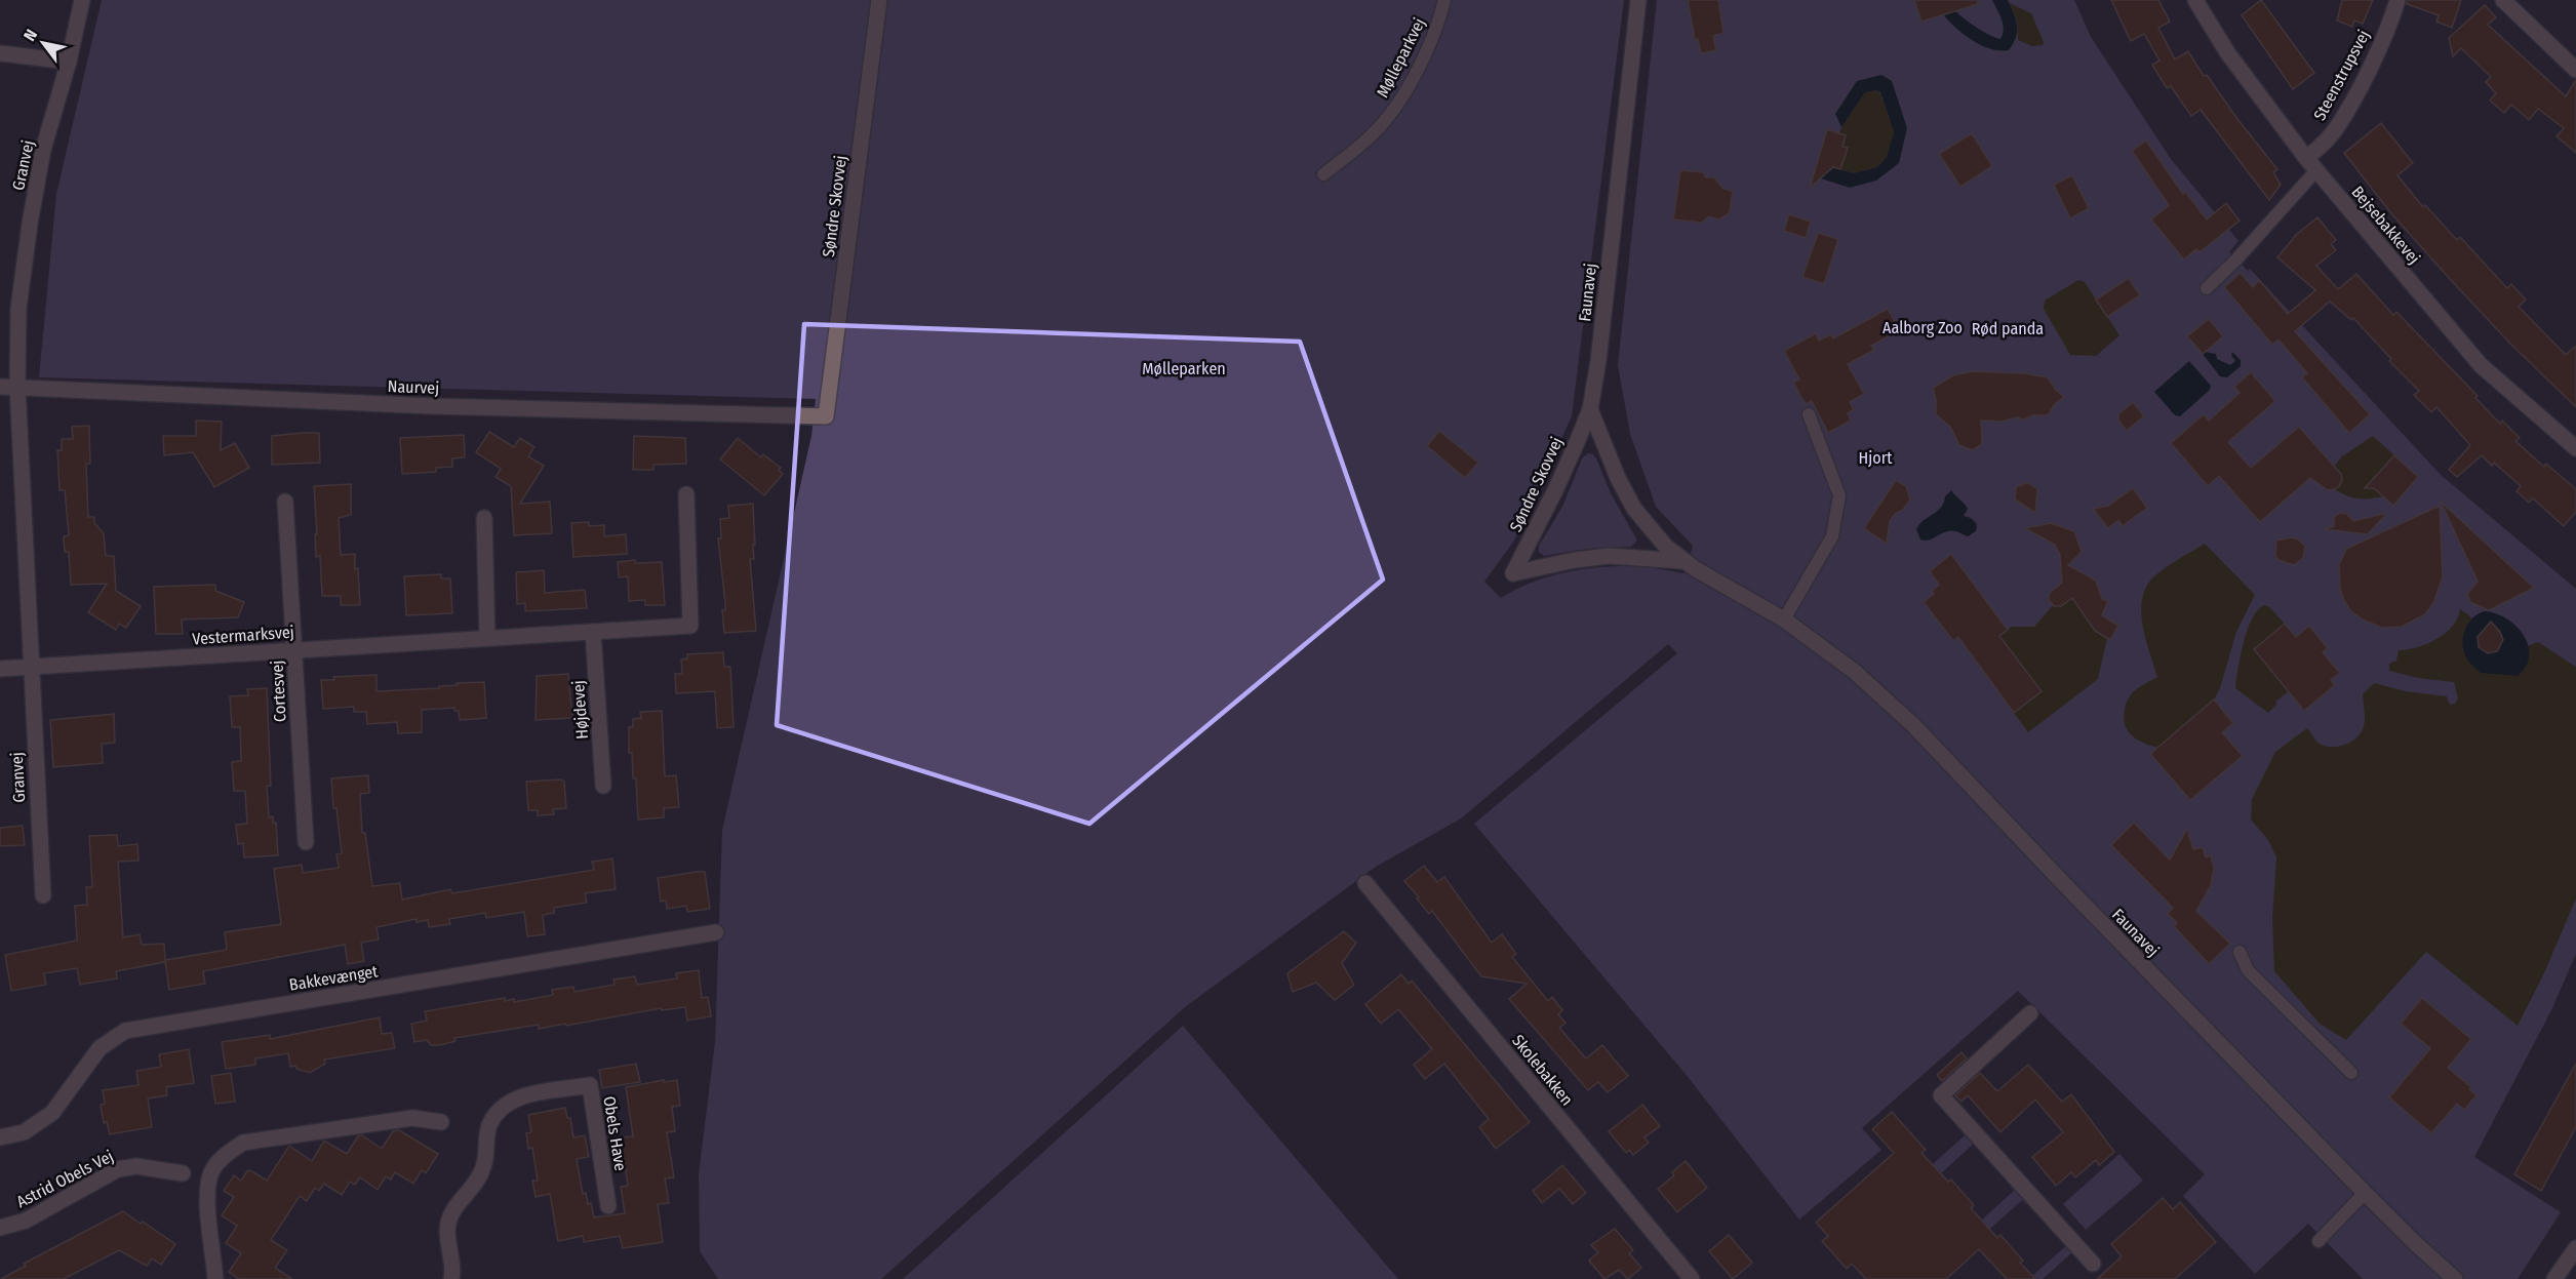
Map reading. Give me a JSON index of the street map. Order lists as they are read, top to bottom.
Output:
{
  "streets": {
    "street": [
      "Steenstrupsvej",
      "Granvej",
      "Søndre Skovvej",
      "Bejsebakkevej",
      "Faunavej",
      "Naurvej",
      "Vestermarksvej",
      "Cortesvej",
      "Højdevej",
      "Bakkevænget",
      "Skolebakken",
      "Obels Have",
      "Astrid Obels Vej"
    ],
    "lane": ["Mølleparkvej"]
  },
  "crossings": [
    ["Steenstrupsvej", "Bejsebakkevej"],
    ["Granvej", "Naurvej"],
    ["Granvej", "Vestermarksvej"],
    ["Søndre Skovvej", "Faunavej"],
    ["Søndre Skovvej", "Naurvej"],
    ["Vestermarksvej", "Cortesvej"],
    ["Vestermarksvej", "Højdevej"]
  ],
  "parks": [
    "Aalborg Zoo",
    "Rød panda",
    "Mølleparken",
    "Hjort"
  ],
  "north": "top left"
}
